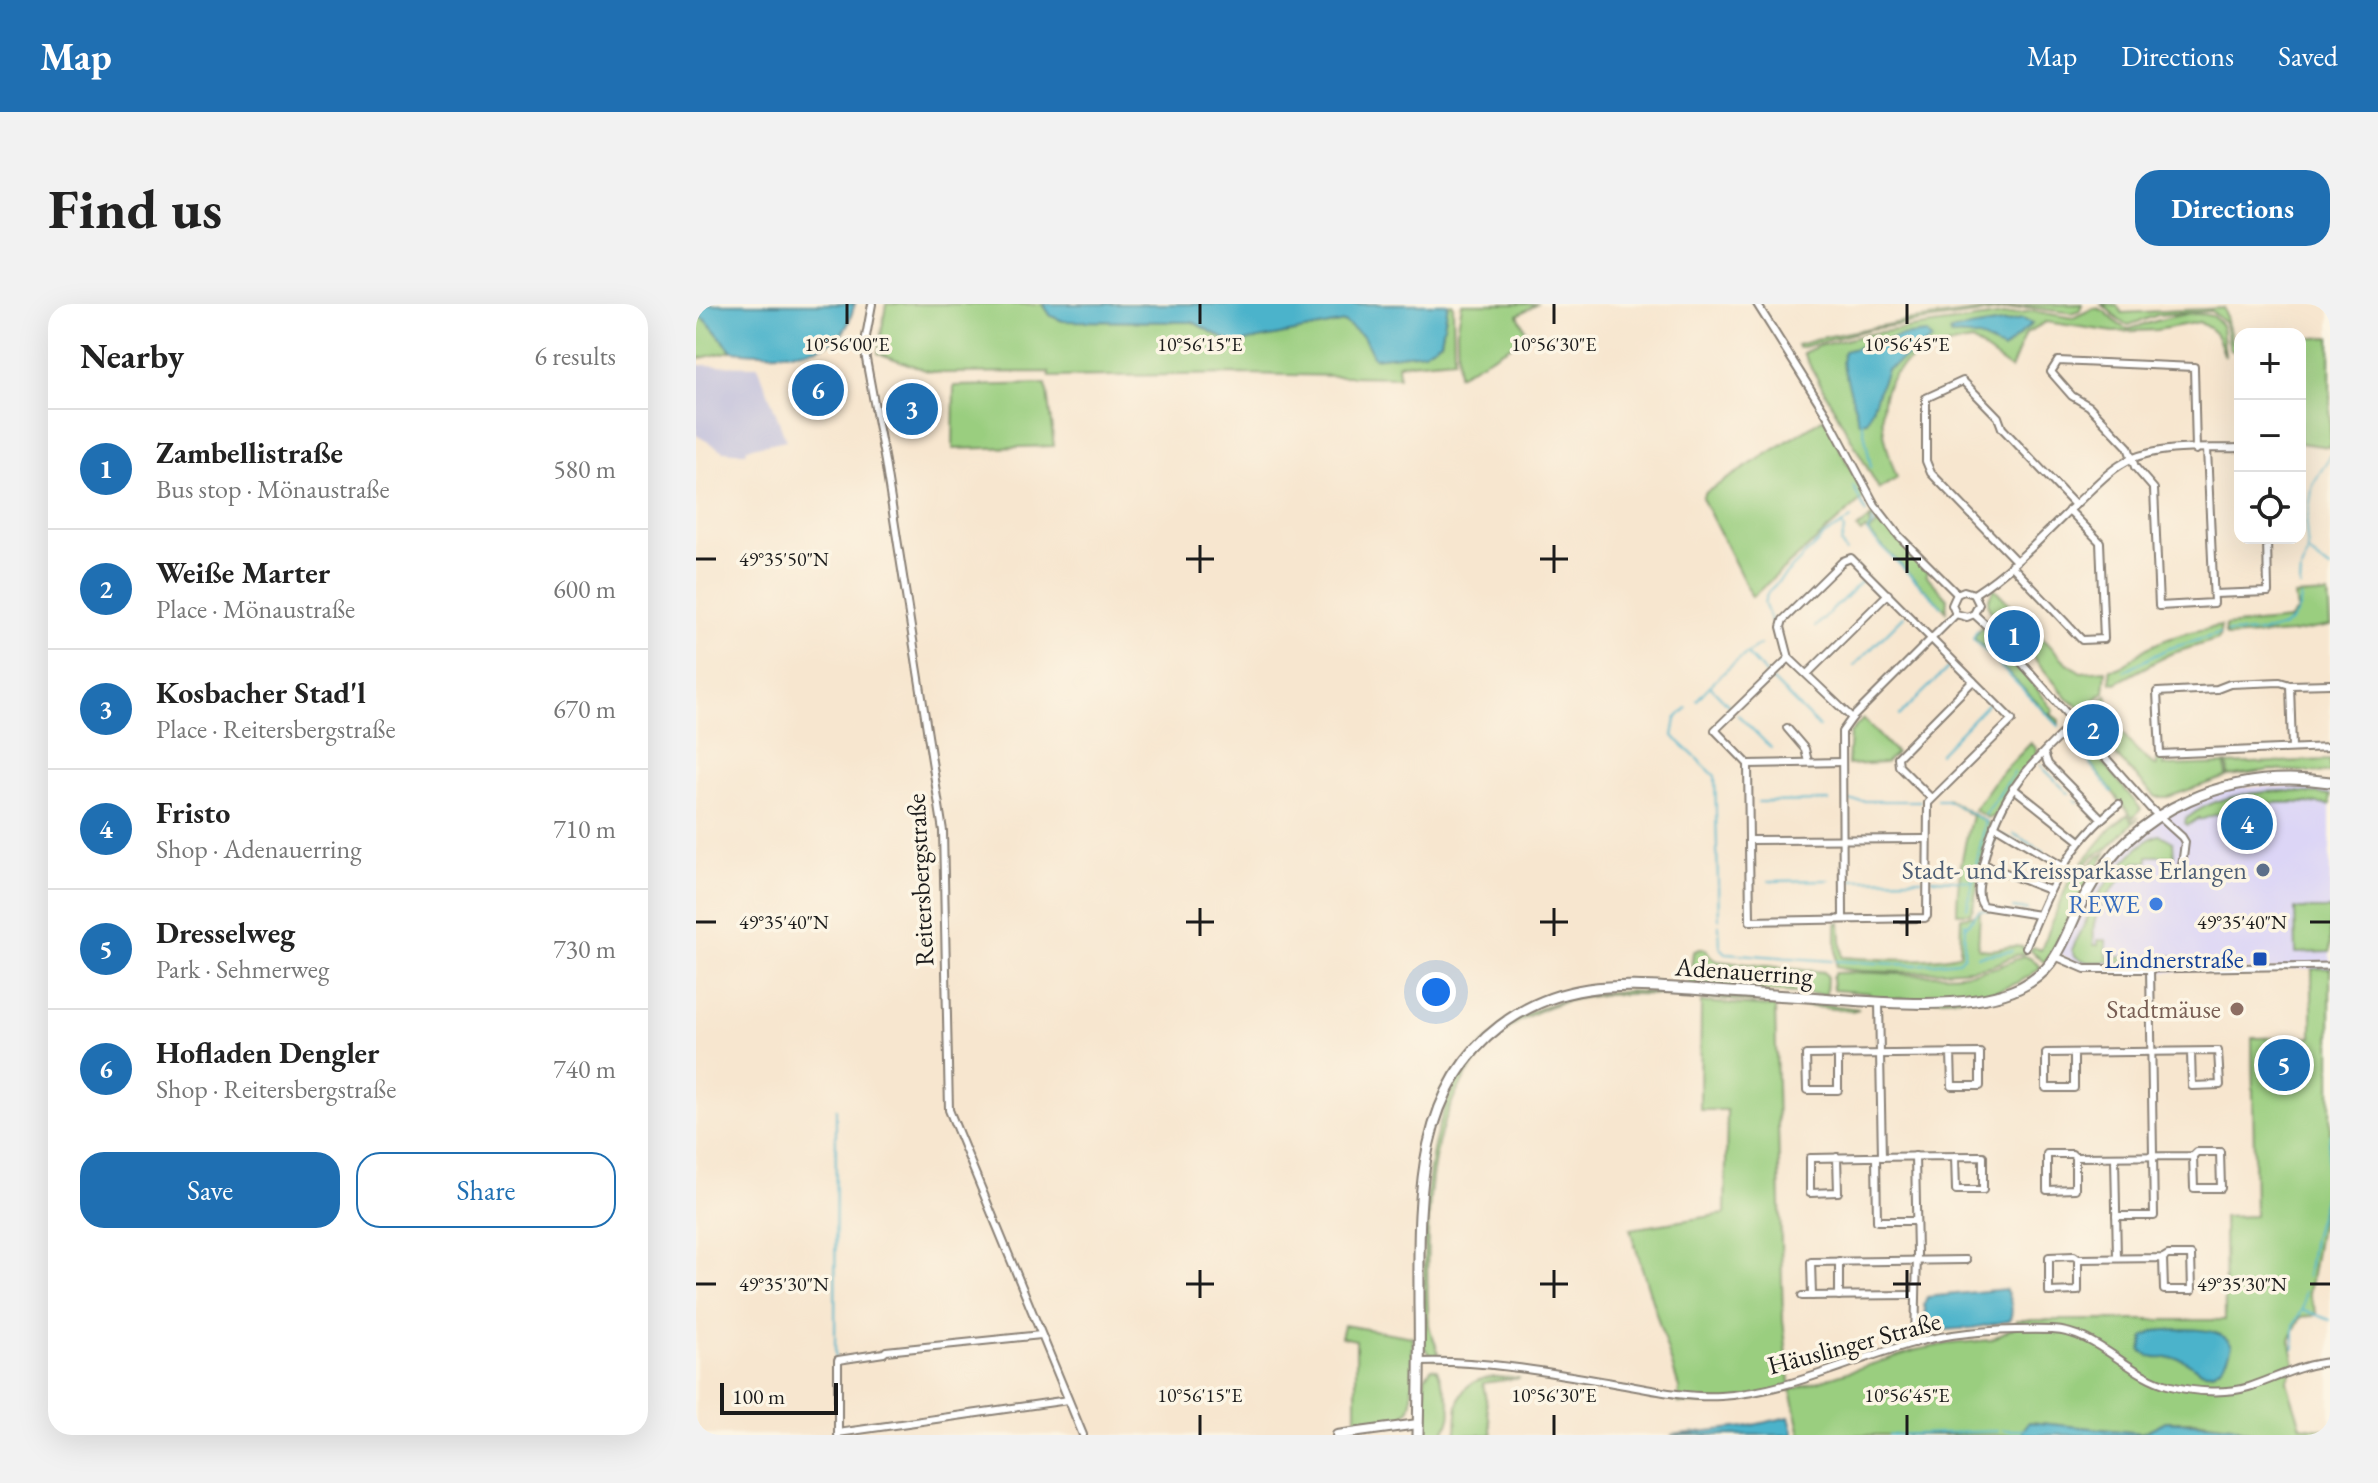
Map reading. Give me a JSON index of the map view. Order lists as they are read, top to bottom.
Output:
{
  "streets": {
    "main road": ["Adenauerring"],
    "street": ["Reitersbergstraße", "Häuslinger Straße"]
  },
  "crossings": [
    ["Adenauerring", "Häuslinger Straße"]
  ],
  "places": {
    "other": ["Stadt- und Kreissparkasse Erlangen", "REWE", "Stadtmäuse"],
    "transit": ["Lindnerstraße"]
  },
  "scale_bar": "100 m",
  "page": {
    "header": "Map",
    "nav": ["Map", "Directions", "Saved"],
    "buttons": [
      "Directions",
      ["Save", "Share"]
    ],
    "title": "Find us",
    "heading": ["Nearby", "6 results"],
    "map_buttons": ["+", "−"],
    "pins": [
      "6",
      "3",
      "1",
      "2",
      "4",
      "5"
    ],
    "list": [
      {
        "mark": "1",
        "name": "Zambellistraße",
        "note": "Bus stop · Mönaustraße",
        "value": "580 m"
      },
      {
        "mark": "2",
        "name": "Weiße Marter",
        "note": "Place · Mönaustraße",
        "value": "600 m"
      },
      {
        "mark": "3",
        "name": "Kosbacher Stad'l",
        "note": "Place · Reitersbergstraße",
        "value": "670 m"
      },
      {
        "mark": "4",
        "name": "Fristo",
        "note": "Shop · Adenauerring",
        "value": "710 m"
      },
      {
        "mark": "5",
        "name": "Dresselweg",
        "note": "Park · Sehmerweg",
        "value": "730 m"
      },
      {
        "mark": "6",
        "name": "Hofladen Dengler",
        "note": "Shop · Reitersbergstraße",
        "value": "740 m"
      }
    ],
    "scale": "100 m"
  },
  "coordinates": [
    "10°56'00\"E",
    "10°56'15\"E",
    "10°56'30\"E",
    "10°56'45\"E",
    "49°35'50\"N",
    "49°35'40\"N",
    "49°35'30\"N"
  ]
}
